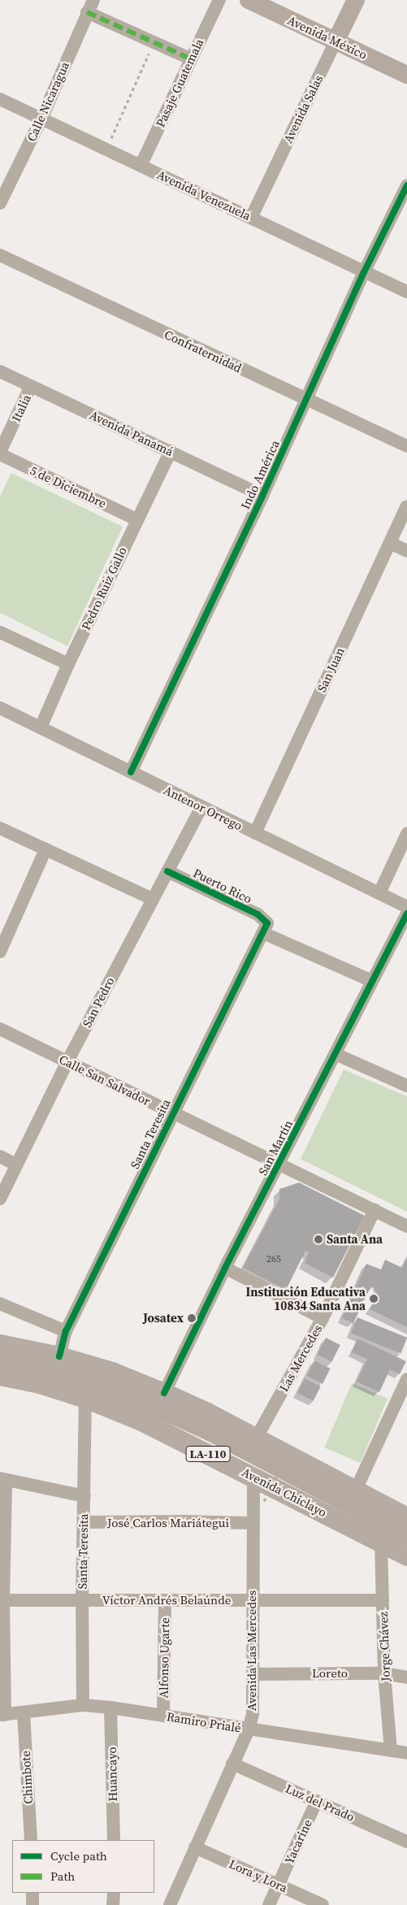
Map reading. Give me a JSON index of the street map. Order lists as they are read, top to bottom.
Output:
{
  "streets": {
    "main road": ["LA-110", "Avenida Chiclayo"],
    "street": [
      "Avenida México",
      "Pasaje Guatemala",
      "Calle Nicaragua",
      "Avenida Salas",
      "Avenida Venezuela",
      "Confraternidad",
      "Italia",
      "Avenida Panamá",
      "Indo América",
      "5 de Diciembre",
      "Pedro Ruiz Gallo",
      "San Juan",
      "Antenor Orrego",
      "Puerto Rico",
      "San Pedro",
      "Calle San Salvador",
      "Santa Teresita",
      "San Martín",
      "Las Mercedes",
      "José Carlos Mariátegui",
      "Víctor Andrés Belaúnde",
      "Jorge Chávez",
      "Avenida Las Mercedes",
      "Alfonso Ugarte",
      "Loreto",
      "Ramiro Prialé",
      "Huancayo",
      "Chimbote",
      "Luz del Prado",
      "Yacarine",
      "Lora y Lora"
    ]
  },
  "crossings": [
    ["Avenida México", "Avenida Salas"],
    ["Pasaje Guatemala", "Avenida Venezuela"],
    ["Calle Nicaragua", "Avenida Venezuela"],
    ["Avenida Salas", "Avenida Venezuela"],
    ["Avenida Venezuela", "Indo América"],
    ["Confraternidad", "Indo América"],
    ["Italia", "Avenida Panamá"],
    ["Italia", "5 de Diciembre"],
    ["Avenida Panamá", "Indo América"],
    ["Avenida Panamá", "Pedro Ruiz Gallo"],
    ["Indo América", "Antenor Orrego"],
    ["5 de Diciembre", "Pedro Ruiz Gallo"],
    ["Pedro Ruiz Gallo", "Antenor Orrego"],
    ["San Juan", "Antenor Orrego"],
    ["Antenor Orrego", "San Pedro"],
    ["Puerto Rico", "San Pedro"],
    ["Puerto Rico", "Santa Teresita"],
    ["Puerto Rico", "San Martín"],
    ["San Pedro", "Calle San Salvador"],
    ["Calle San Salvador", "Santa Teresita"],
    ["Calle San Salvador", "San Martín"],
    ["Calle San Salvador", "Las Mercedes"],
    ["Santa Teresita", "LA-110"],
    ["Santa Teresita", "Avenida Chiclayo"],
    ["Santa Teresita", "José Carlos Mariátegui"],
    ["Santa Teresita", "Víctor Andrés Belaúnde"],
    ["Santa Teresita", "Ramiro Prialé"],
    ["San Martín", "LA-110"],
    ["Las Mercedes", "LA-110"],
    ["Avenida Chiclayo", "Jorge Chávez"],
    ["Avenida Chiclayo", "Avenida Las Mercedes"],
    ["José Carlos Mariátegui", "Avenida Las Mercedes"],
    ["Víctor Andrés Belaúnde", "Jorge Chávez"],
    ["Víctor Andrés Belaúnde", "Avenida Las Mercedes"],
    ["Víctor Andrés Belaúnde", "Alfonso Ugarte"],
    ["Jorge Chávez", "Loreto"],
    ["Jorge Chávez", "Ramiro Prialé"],
    ["Avenida Las Mercedes", "Loreto"],
    ["Avenida Las Mercedes", "Ramiro Prialé"],
    ["Avenida Las Mercedes", "Luz del Prado"],
    ["Avenida Las Mercedes", "Lora y Lora"],
    ["Alfonso Ugarte", "Ramiro Prialé"],
    ["Ramiro Prialé", "Huancayo"],
    ["Ramiro Prialé", "Chimbote"],
    ["Luz del Prado", "Yacarine"],
    ["Yacarine", "Lora y Lora"]
  ],
  "places": ["Santa Ana", "Institución Educativa 10834 Santa Ana", "Josatex"],
  "house_numbers": ["265"],
  "legend": ["Cycle path", "Path"]
}
